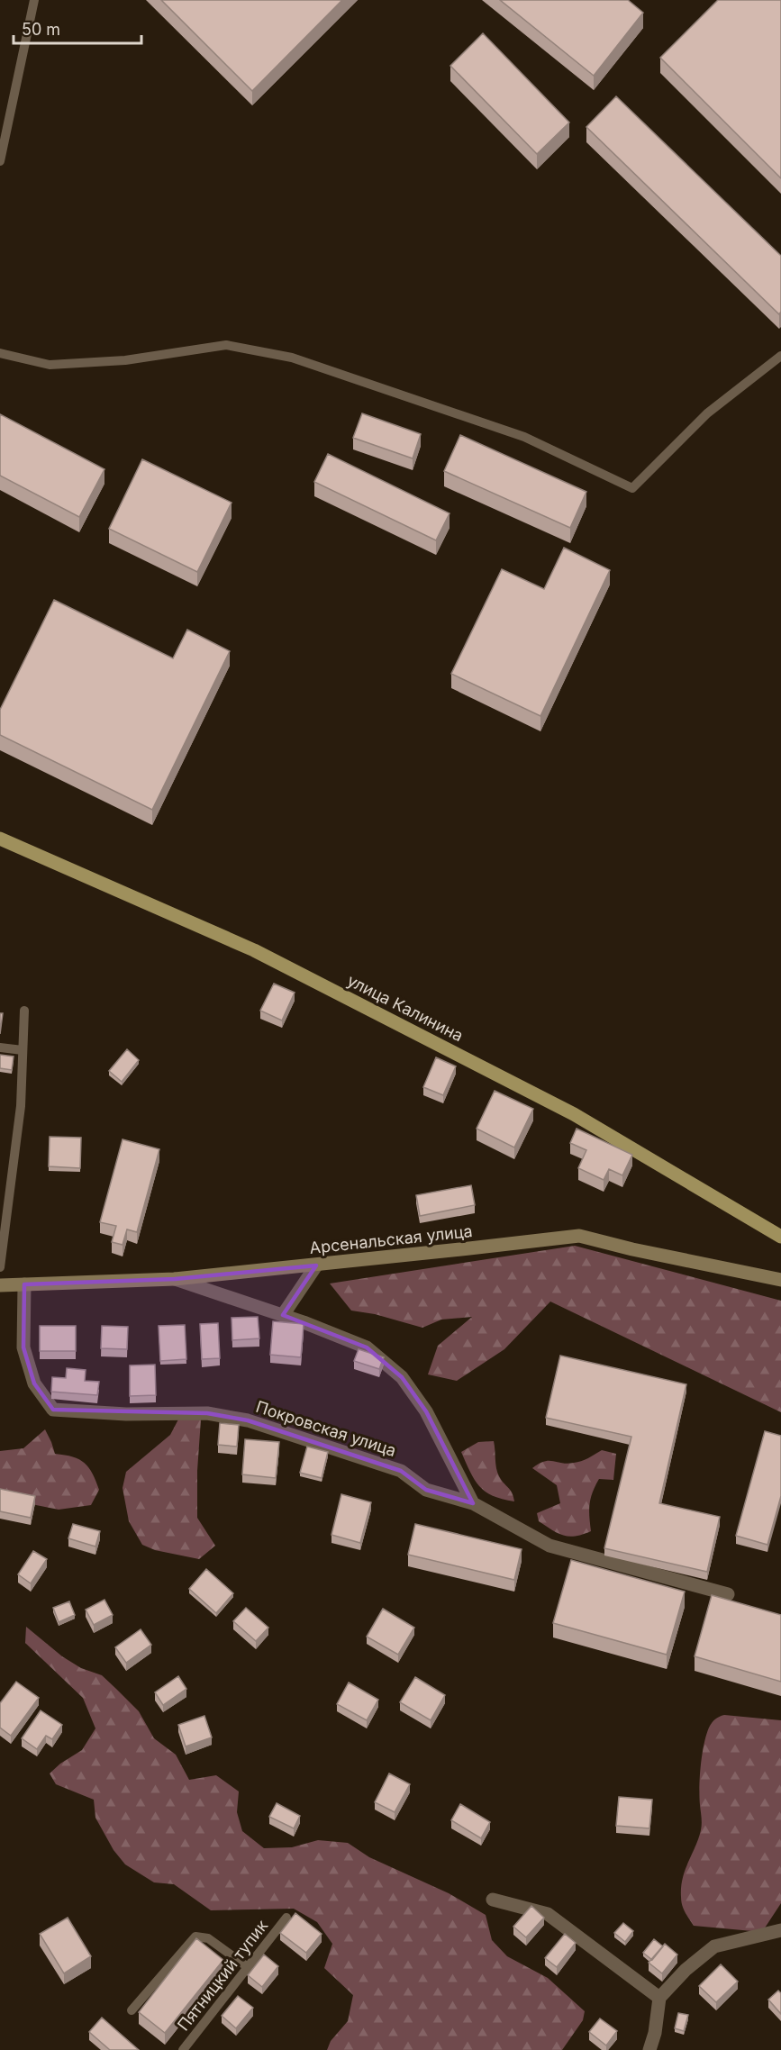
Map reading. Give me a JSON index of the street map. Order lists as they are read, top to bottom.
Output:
{
  "streets": {
    "main road": ["улица Калинина"],
    "street": ["Арсенальская улица", "Покровская улица"],
    "lane": ["Пятницкий тупик"]
  },
  "crossings": [
    ["Арсенальская улица", "Покровская улица"]
  ],
  "scale_bar": "50 m"
}
